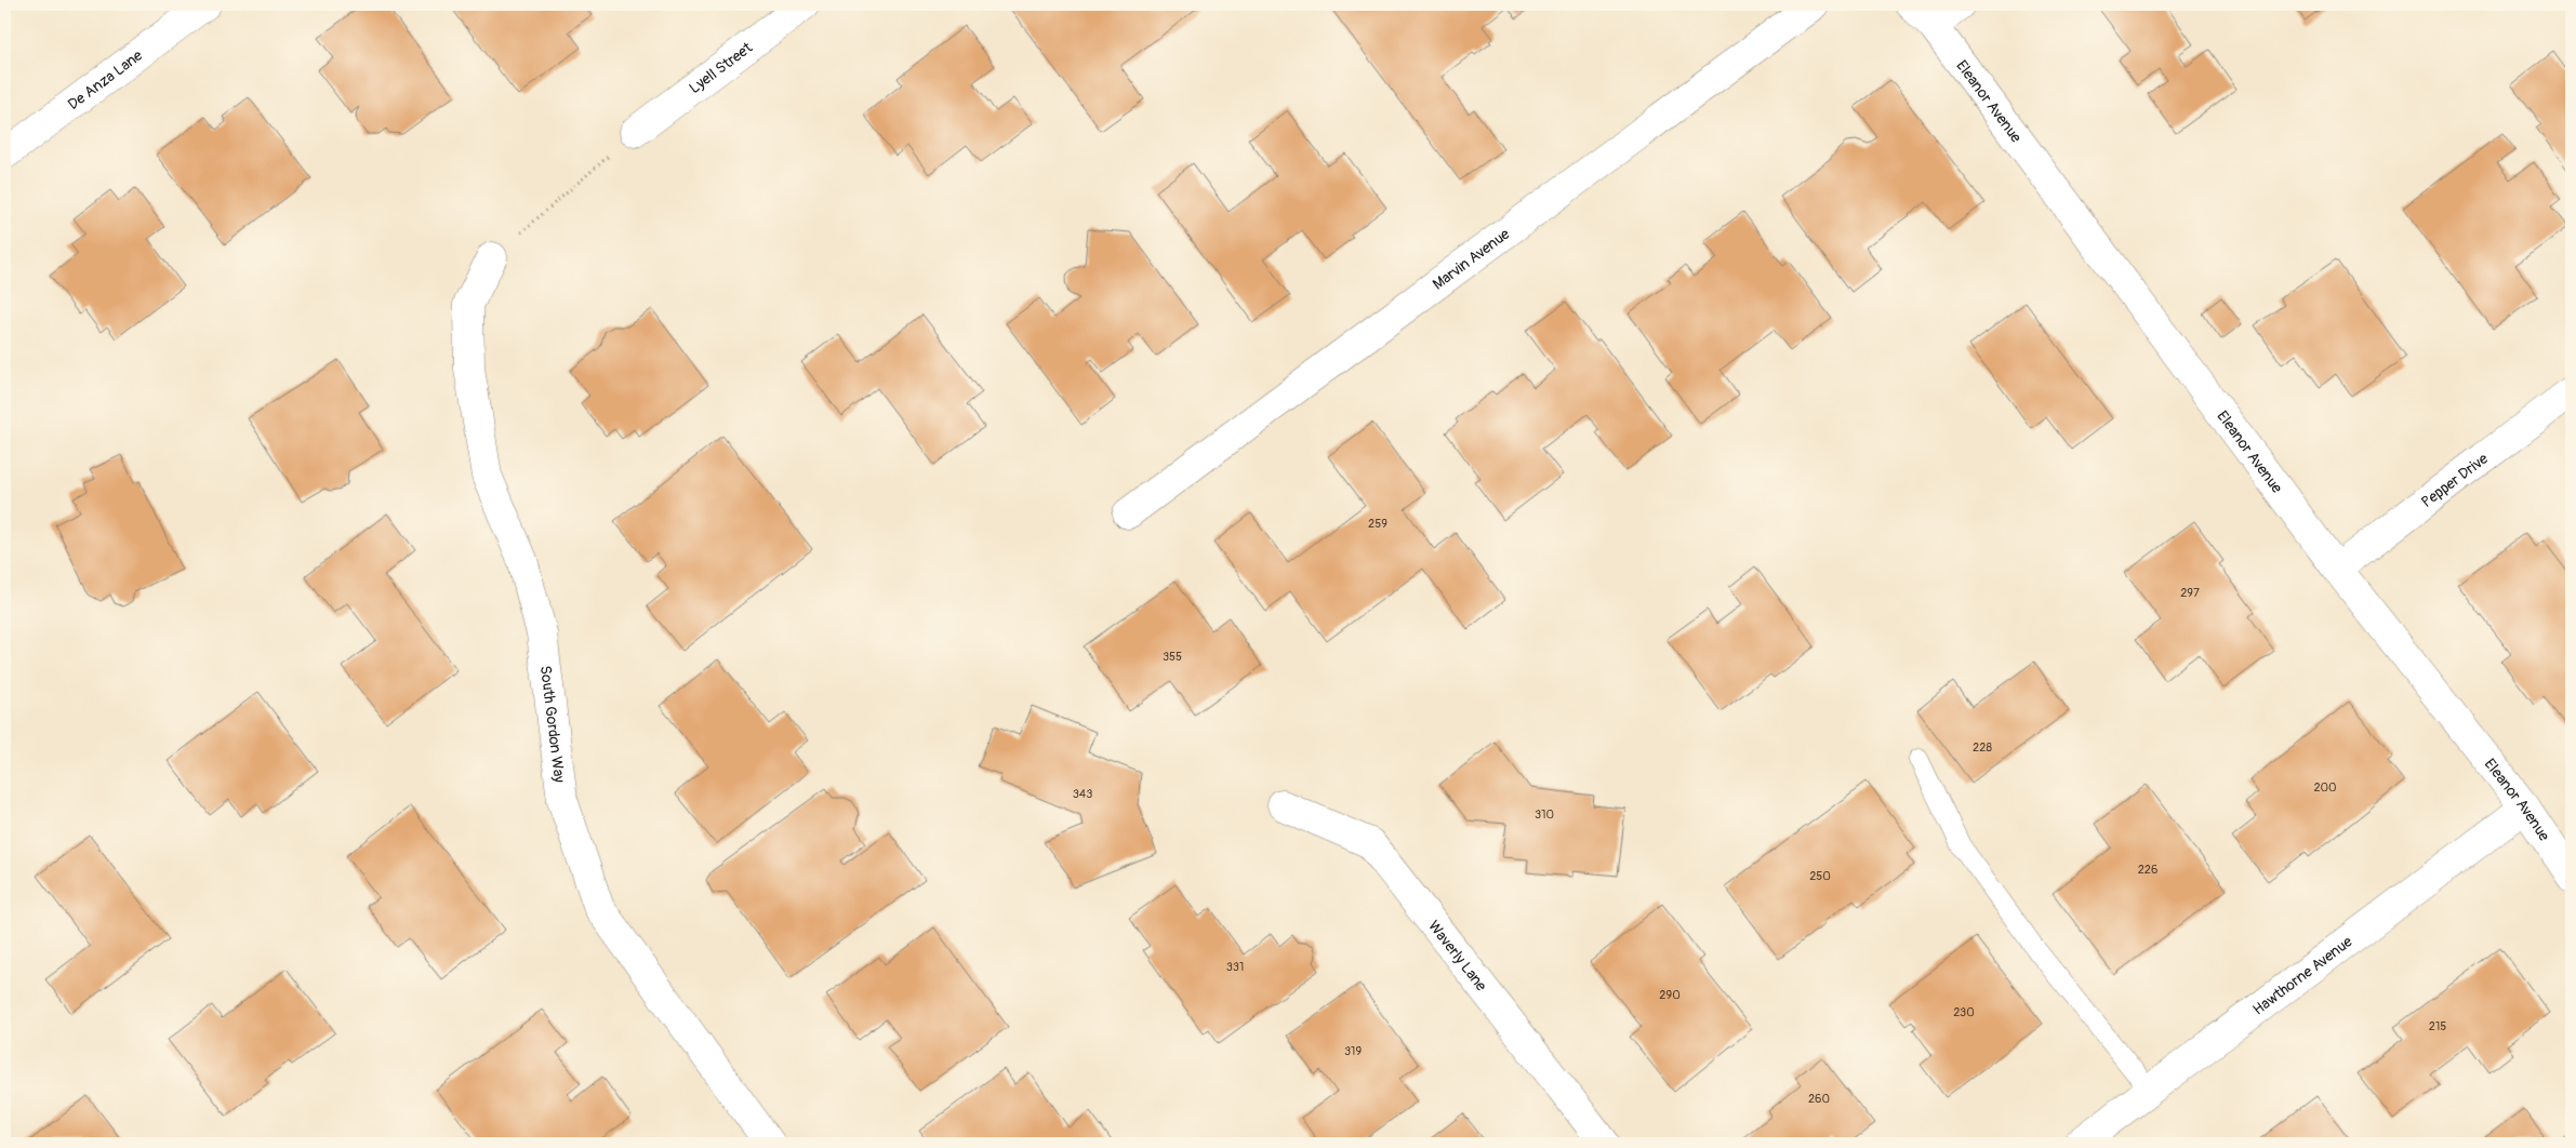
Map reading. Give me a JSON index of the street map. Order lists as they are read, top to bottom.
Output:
{
  "streets": {
    "street": [
      "Lyell Street",
      "De Anza Lane",
      "Eleanor Avenue",
      "Marvin Avenue",
      "Pepper Drive",
      "South Gordon Way",
      "Waverly Lane",
      "Hawthorne Avenue"
    ]
  },
  "crossings": [
    ["Eleanor Avenue", "Pepper Drive"],
    ["Eleanor Avenue", "Hawthorne Avenue"]
  ],
  "house_numbers": [
    "259",
    "297",
    "355",
    "228",
    "200",
    "343",
    "310",
    "226",
    "250",
    "331",
    "290",
    "230",
    "215",
    "319",
    "260"
  ]
}
